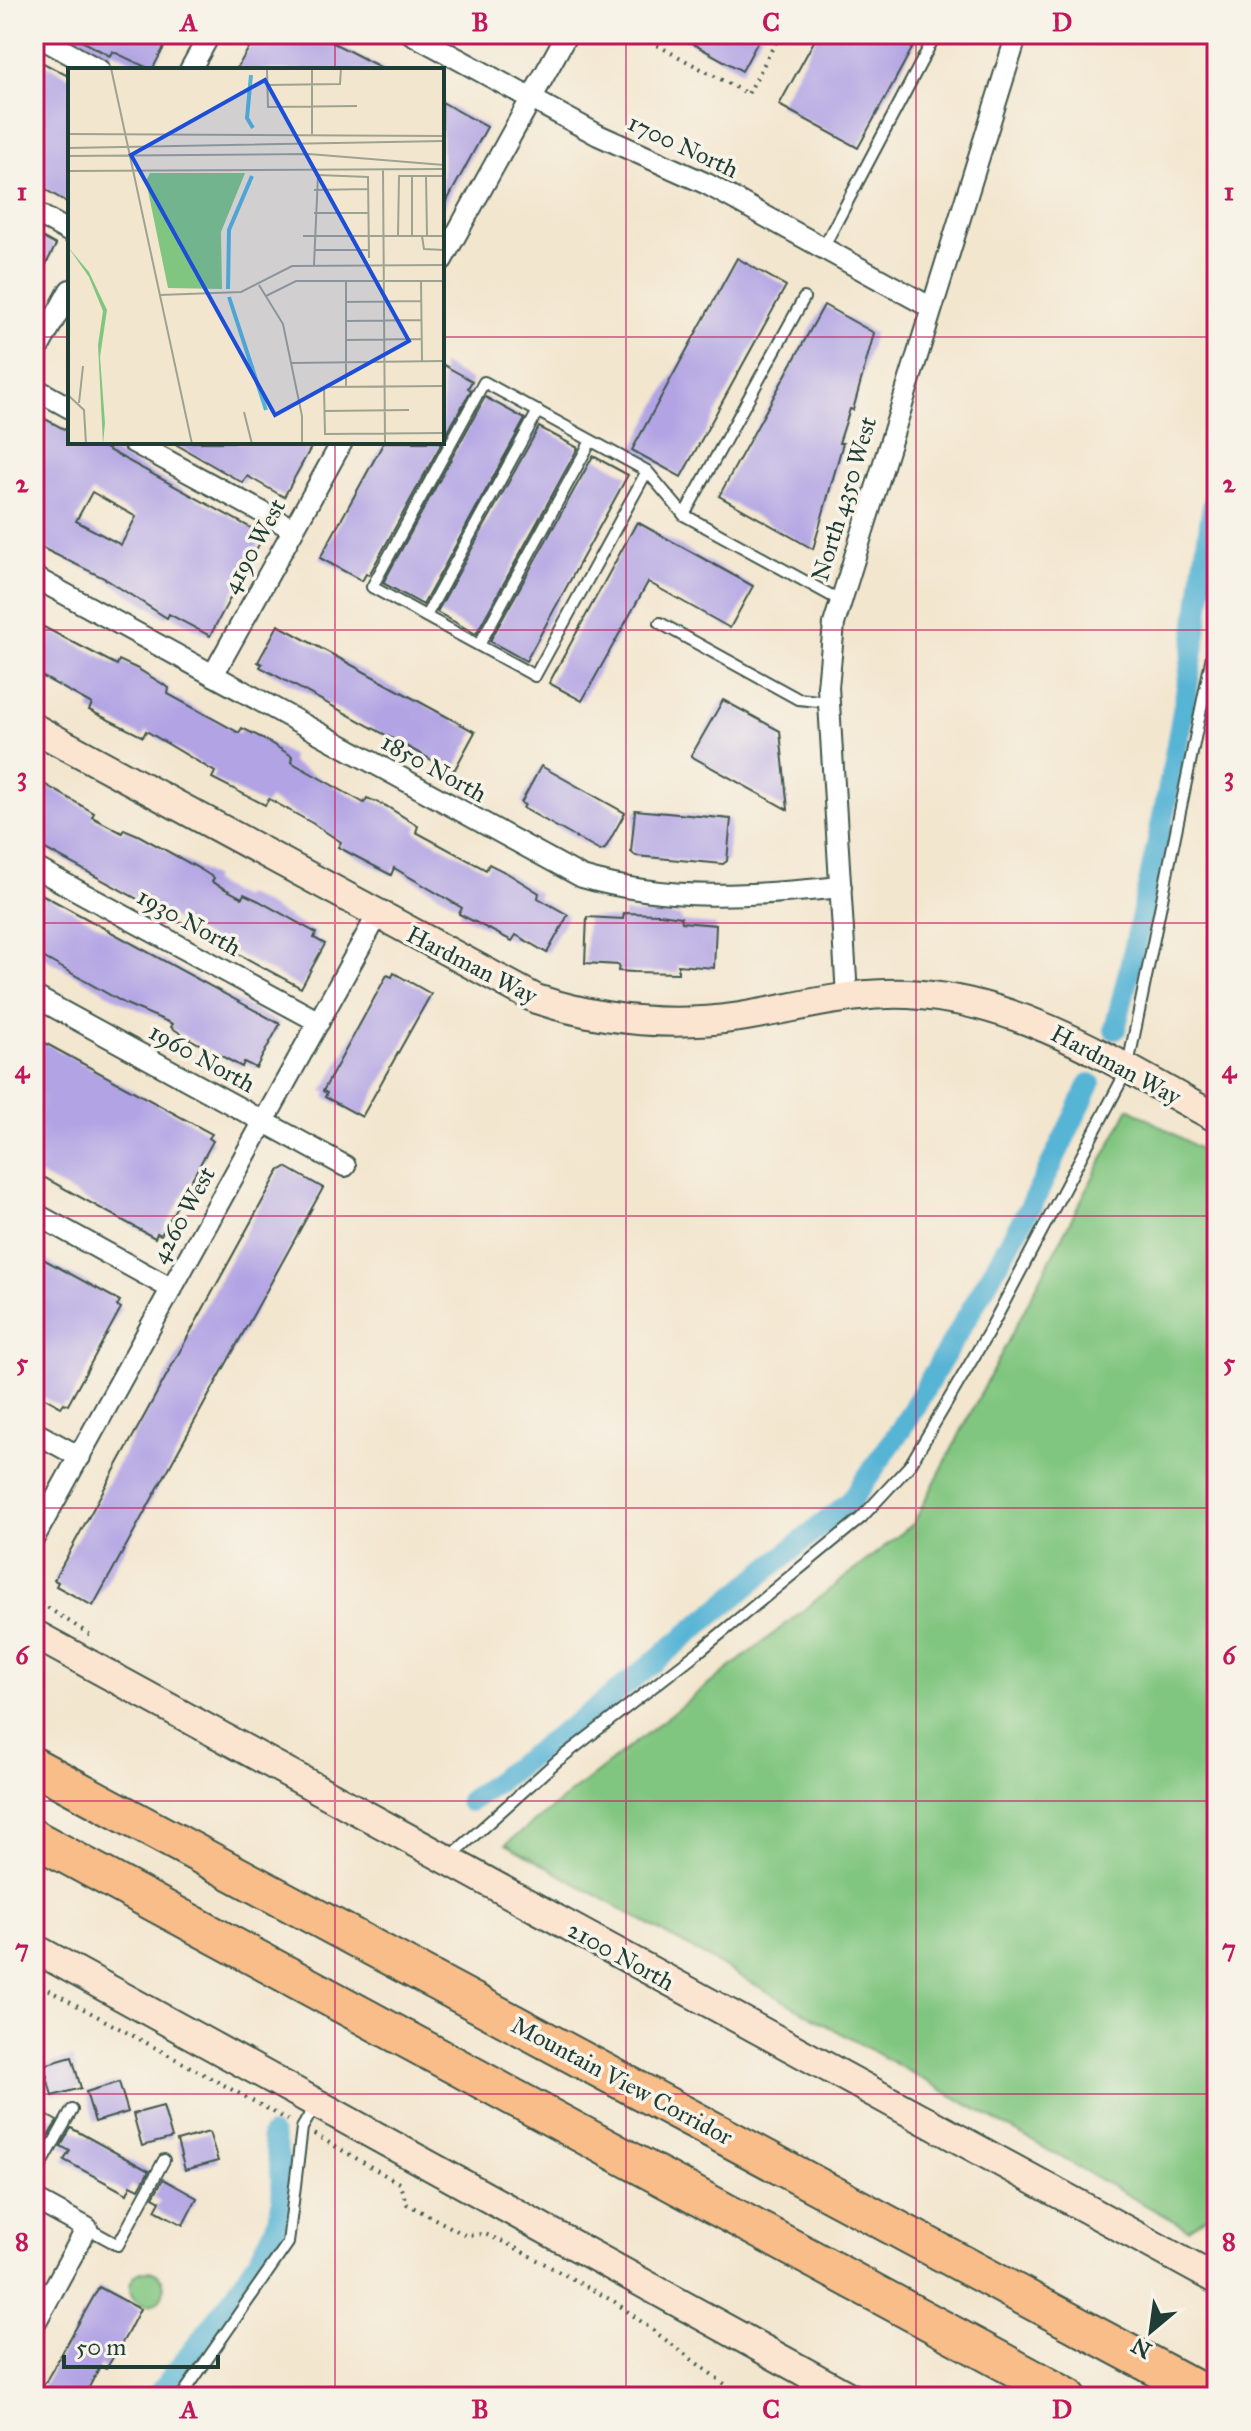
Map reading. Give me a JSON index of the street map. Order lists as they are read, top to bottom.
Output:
{
  "streets": {
    "highway": ["Mountain View Corridor"],
    "main road": ["Hardman Way", "2100 North"],
    "street": [
      "1700 North",
      "North 4350 West",
      "4190 West",
      "1850 North",
      "1930 North",
      "1960 North",
      "4260 West"
    ]
  },
  "crossings": [
    ["1700 North", "North 4350 West"],
    ["North 4350 West", "1850 North"],
    ["North 4350 West", "Hardman Way"],
    ["4190 West", "1850 North"],
    ["1930 North", "4260 West"],
    ["Hardman Way", "4260 West"],
    ["1960 North", "4260 West"]
  ],
  "scale_bar": "50 m",
  "north": "bottom left",
  "grid": {
    "columns": [
      "A",
      "B",
      "C",
      "D"
    ],
    "rows": [
      "1",
      "2",
      "3",
      "4",
      "5",
      "6",
      "7",
      "8"
    ]
  }
}
